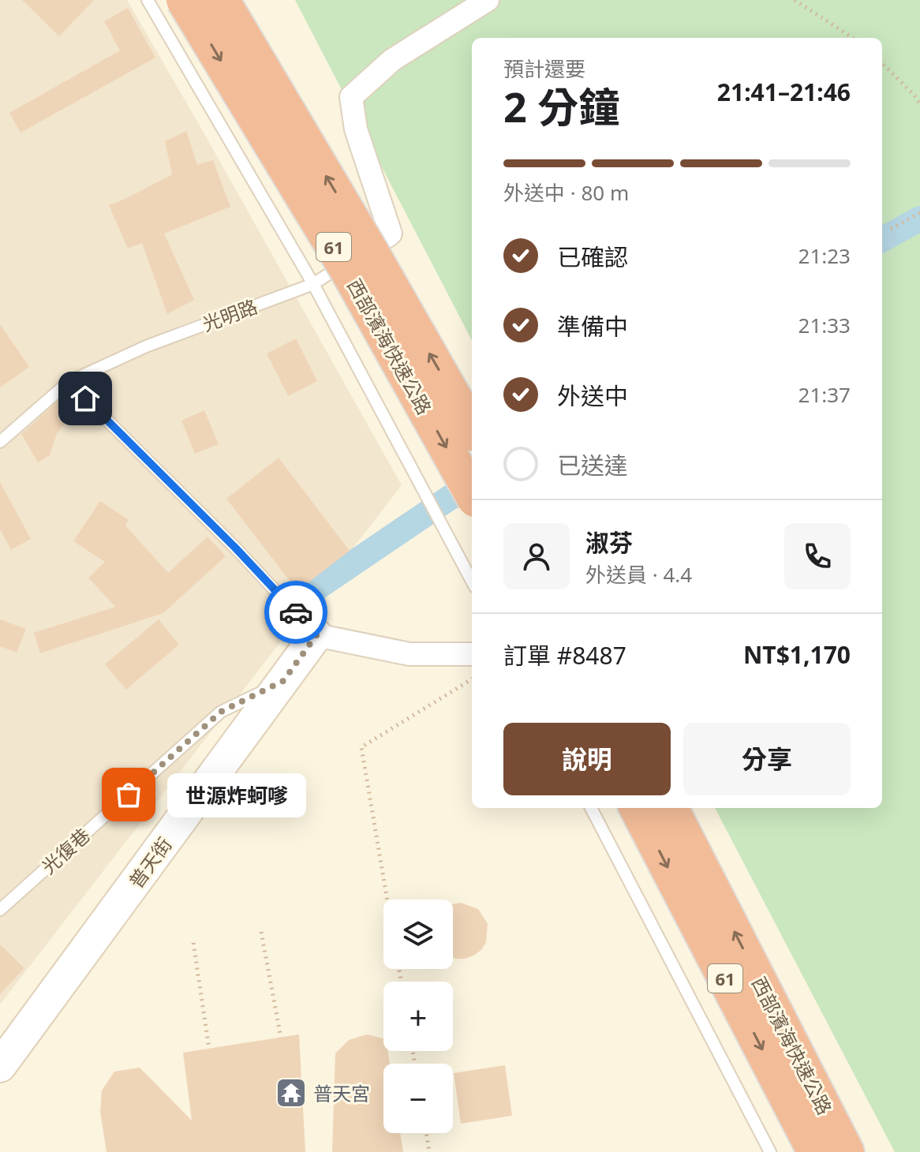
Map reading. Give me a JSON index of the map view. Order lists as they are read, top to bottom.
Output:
{
  "streets": {
    "highway": ["61", "西部濱海快速公路"],
    "street": ["普天街"],
    "lane": ["光明路", "光復巷"]
  },
  "crossings": [
    ["光復巷", "普天街"]
  ],
  "places": {
    "other": ["世源炸蚵嗲"],
    "temple": ["普天宮"]
  },
  "page": {
    "heading": ["2 分鐘", "預計還要", "21:41–21:46"],
    "panel": [
      "淑芬",
      "外送員 · 4.4",
      "訂單 #8487",
      "NT$1,170"
    ],
    "bar": "外送中 · 80 m",
    "list": [
      ["已確認", "21:23"],
      ["準備中", "21:33"],
      ["外送中", "21:37"],
      "已送達"
    ],
    "buttons": ["說明", "分享"],
    "bubble": "世源炸蚵嗲",
    "map_buttons": ["+", "−"]
  }
}
